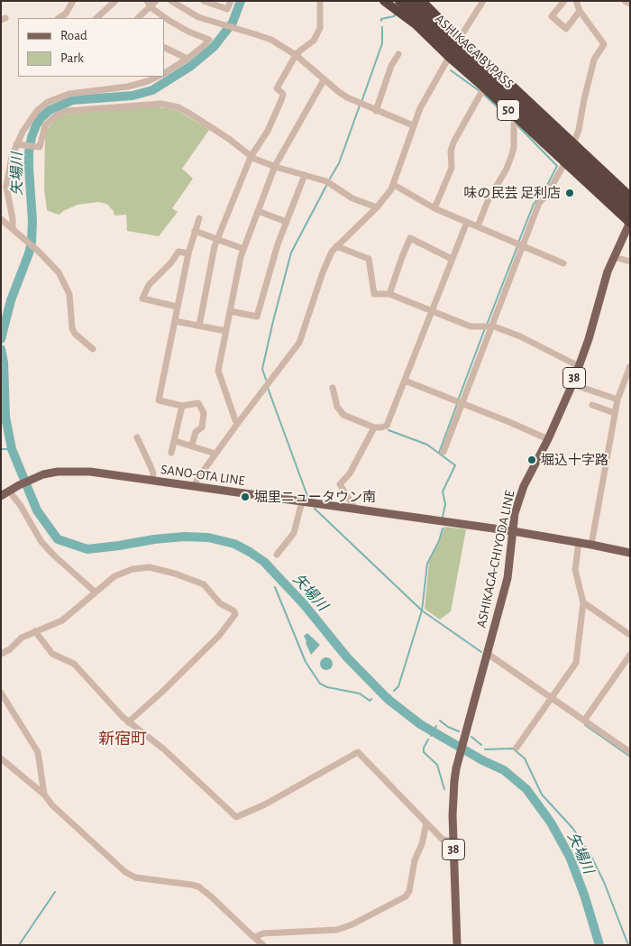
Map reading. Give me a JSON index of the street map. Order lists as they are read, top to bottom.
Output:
{
  "streets": {
    "highway": ["ASHIKAGA BYPASS", "50"],
    "main road": ["38", "SANO-OTA LINE", "ASHIKAGA-CHIYODA LINE"]
  },
  "crossings": [
    ["50", "ASHIKAGA-CHIYODA LINE"],
    ["SANO-OTA LINE", "ASHIKAGA-CHIYODA LINE"]
  ],
  "districts": ["新宿町"],
  "water": ["矢場川"],
  "places": ["味の民芸 足利店", "堀込十字路", "堀里ニュータウン南"],
  "legend": ["Road", "Park"]
}
